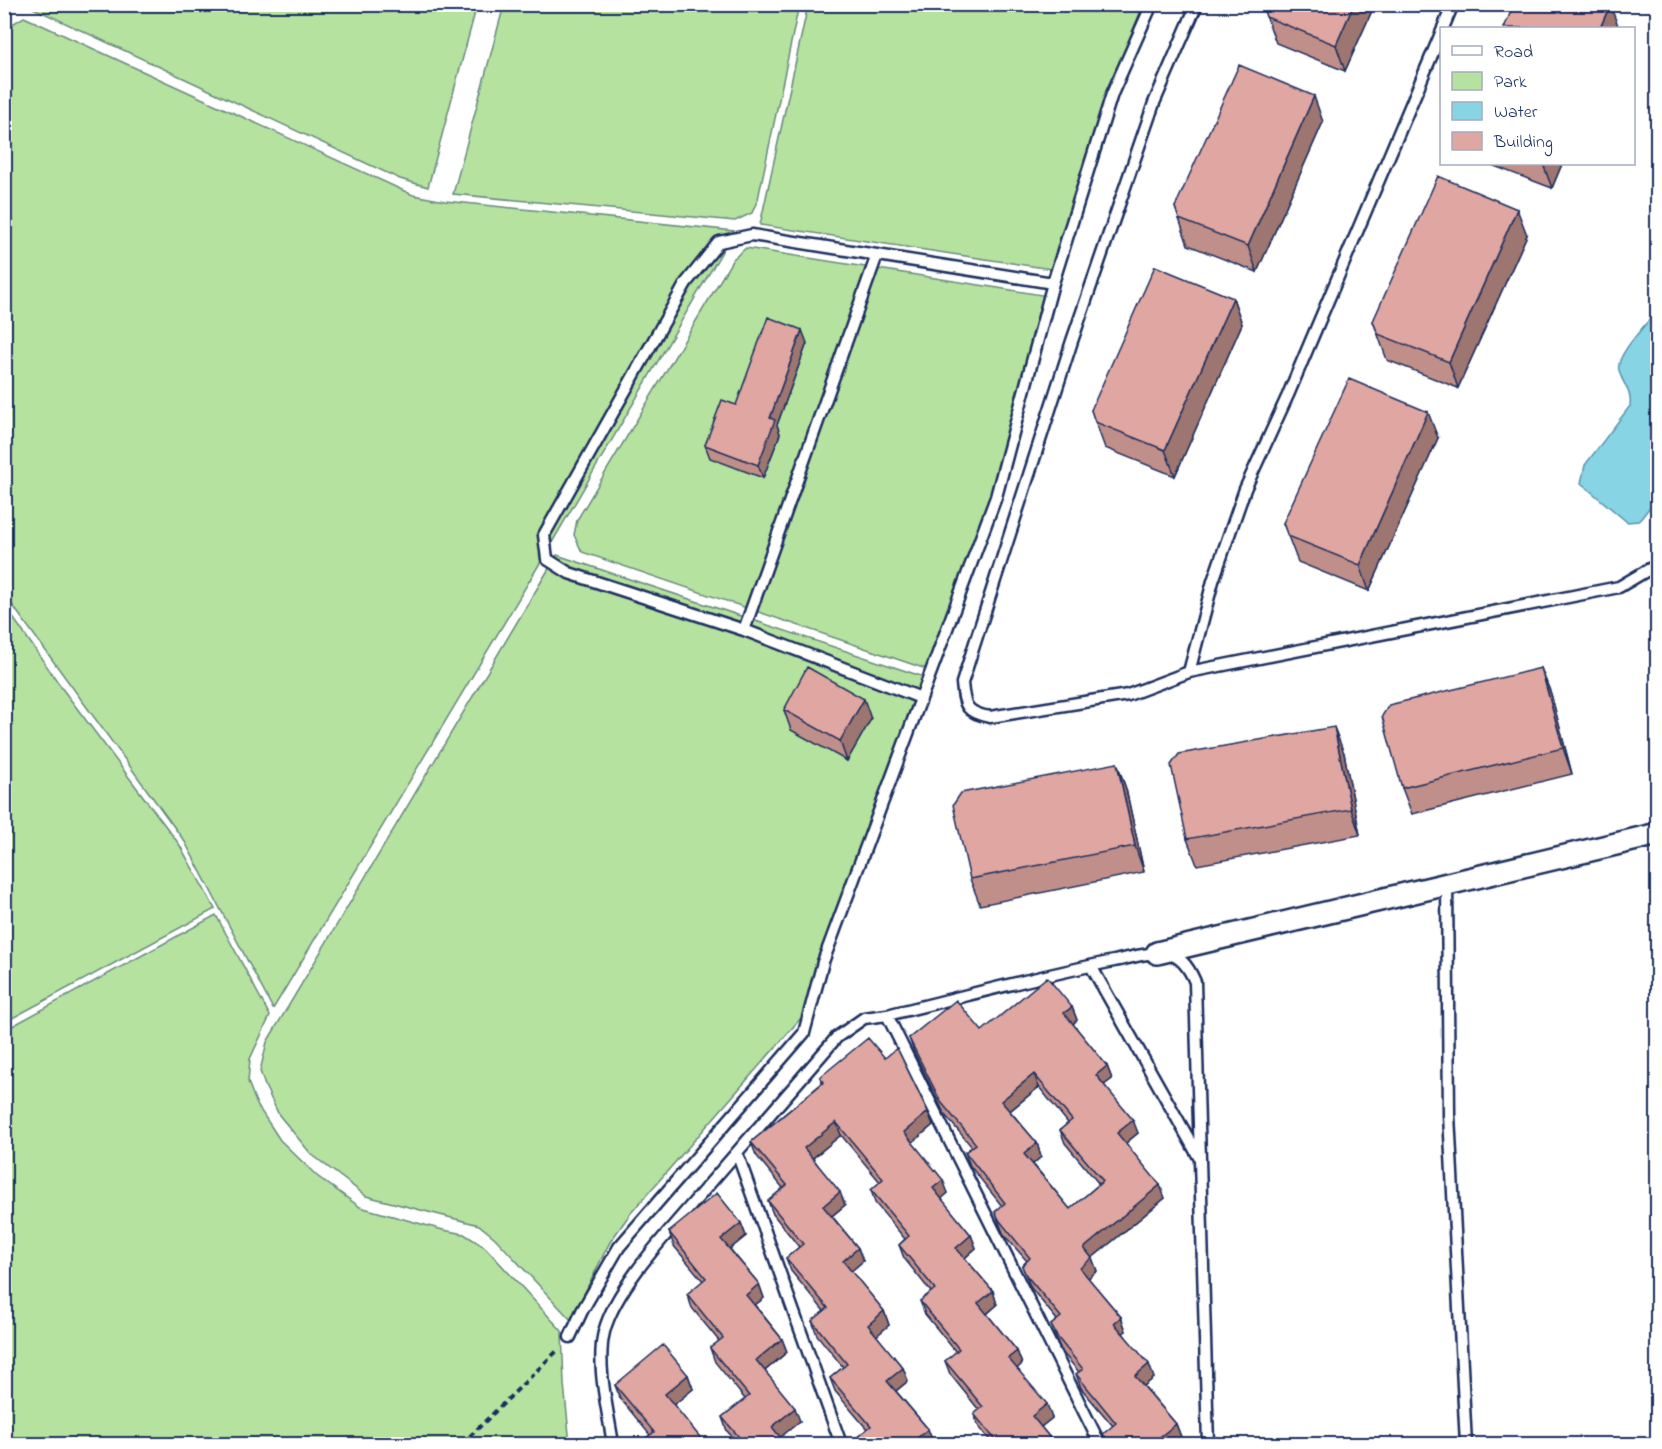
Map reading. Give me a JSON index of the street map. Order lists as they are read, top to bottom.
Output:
{
  "legend": [
    "Road",
    "Park",
    "Water",
    "Building"
  ]
}
